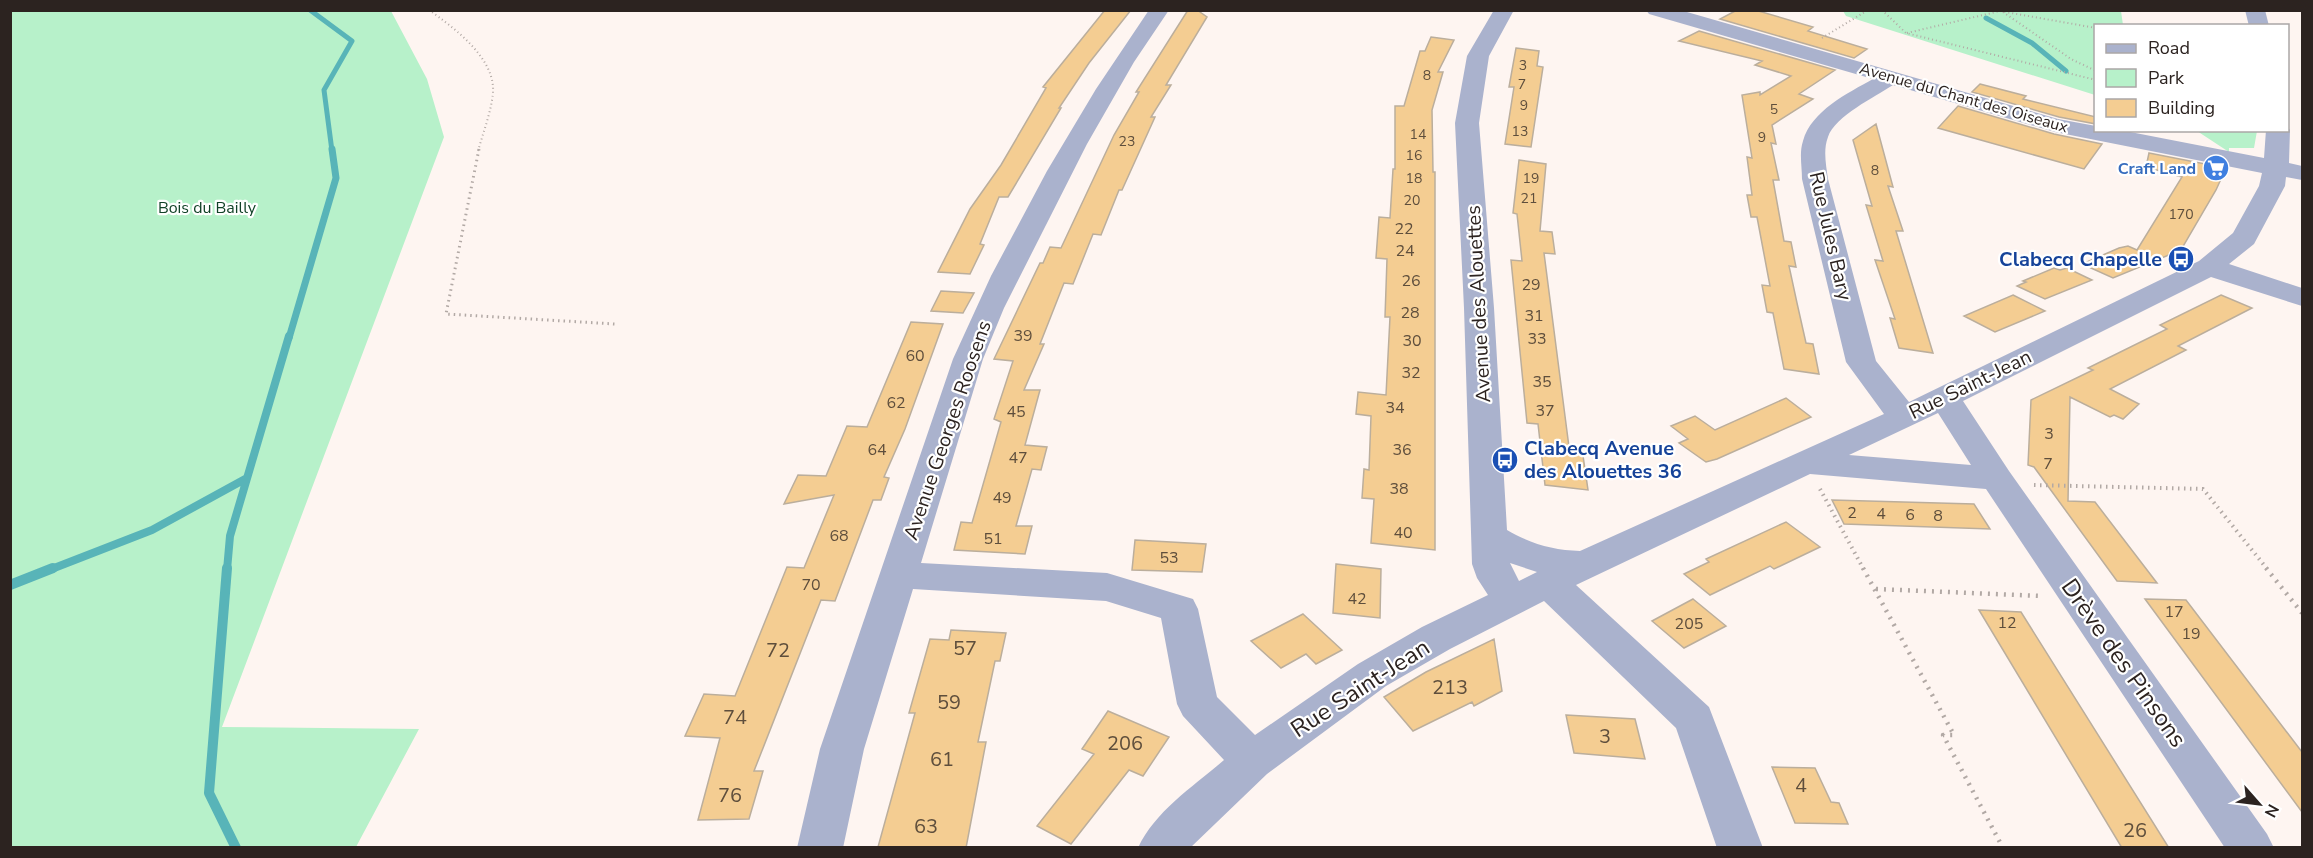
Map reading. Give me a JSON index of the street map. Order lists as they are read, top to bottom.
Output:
{
  "streets": {
    "street": [
      "Avenue du Chant des Oiseaux",
      "Rue Jules Bary",
      "Avenue des Alouettes",
      "Rue Saint-Jean",
      "Avenue Georges Roosens",
      "Drève des Pinsons"
    ]
  },
  "crossings": [
    ["Avenue du Chant des Oiseaux", "Rue Jules Bary"],
    ["Avenue du Chant des Oiseaux", "Rue Saint-Jean"],
    ["Rue Jules Bary", "Rue Saint-Jean"],
    ["Avenue des Alouettes", "Rue Saint-Jean"],
    ["Rue Saint-Jean", "Drève des Pinsons"]
  ],
  "parks": ["Bois du Bailly"],
  "places": {
    "supermarket": ["Craft Land"],
    "bus stop": ["Clabecq Chapelle", "Clabecq Avenue des Alouettes 36"]
  },
  "house_numbers": [
    "3",
    "8",
    "7",
    "9",
    "5",
    "13",
    "14",
    "9",
    "23",
    "16",
    "8",
    "18",
    "19",
    "21",
    "20",
    "170",
    "22",
    "24",
    "26",
    "29",
    "28",
    "31",
    "39",
    "33",
    "30",
    "60",
    "32",
    "35",
    "62",
    "34",
    "37",
    "45",
    "3",
    "64",
    "36",
    "47",
    "7",
    "38",
    "49",
    "2",
    "4",
    "6",
    "8",
    "40",
    "68",
    "51",
    "53",
    "70",
    "42",
    "17",
    "12",
    "205",
    "19",
    "57",
    "72",
    "213",
    "59",
    "74",
    "3",
    "206",
    "61",
    "4",
    "76",
    "63",
    "26"
  ],
  "legend": ["Road", "Park", "Building"],
  "north": "bottom right"
}
